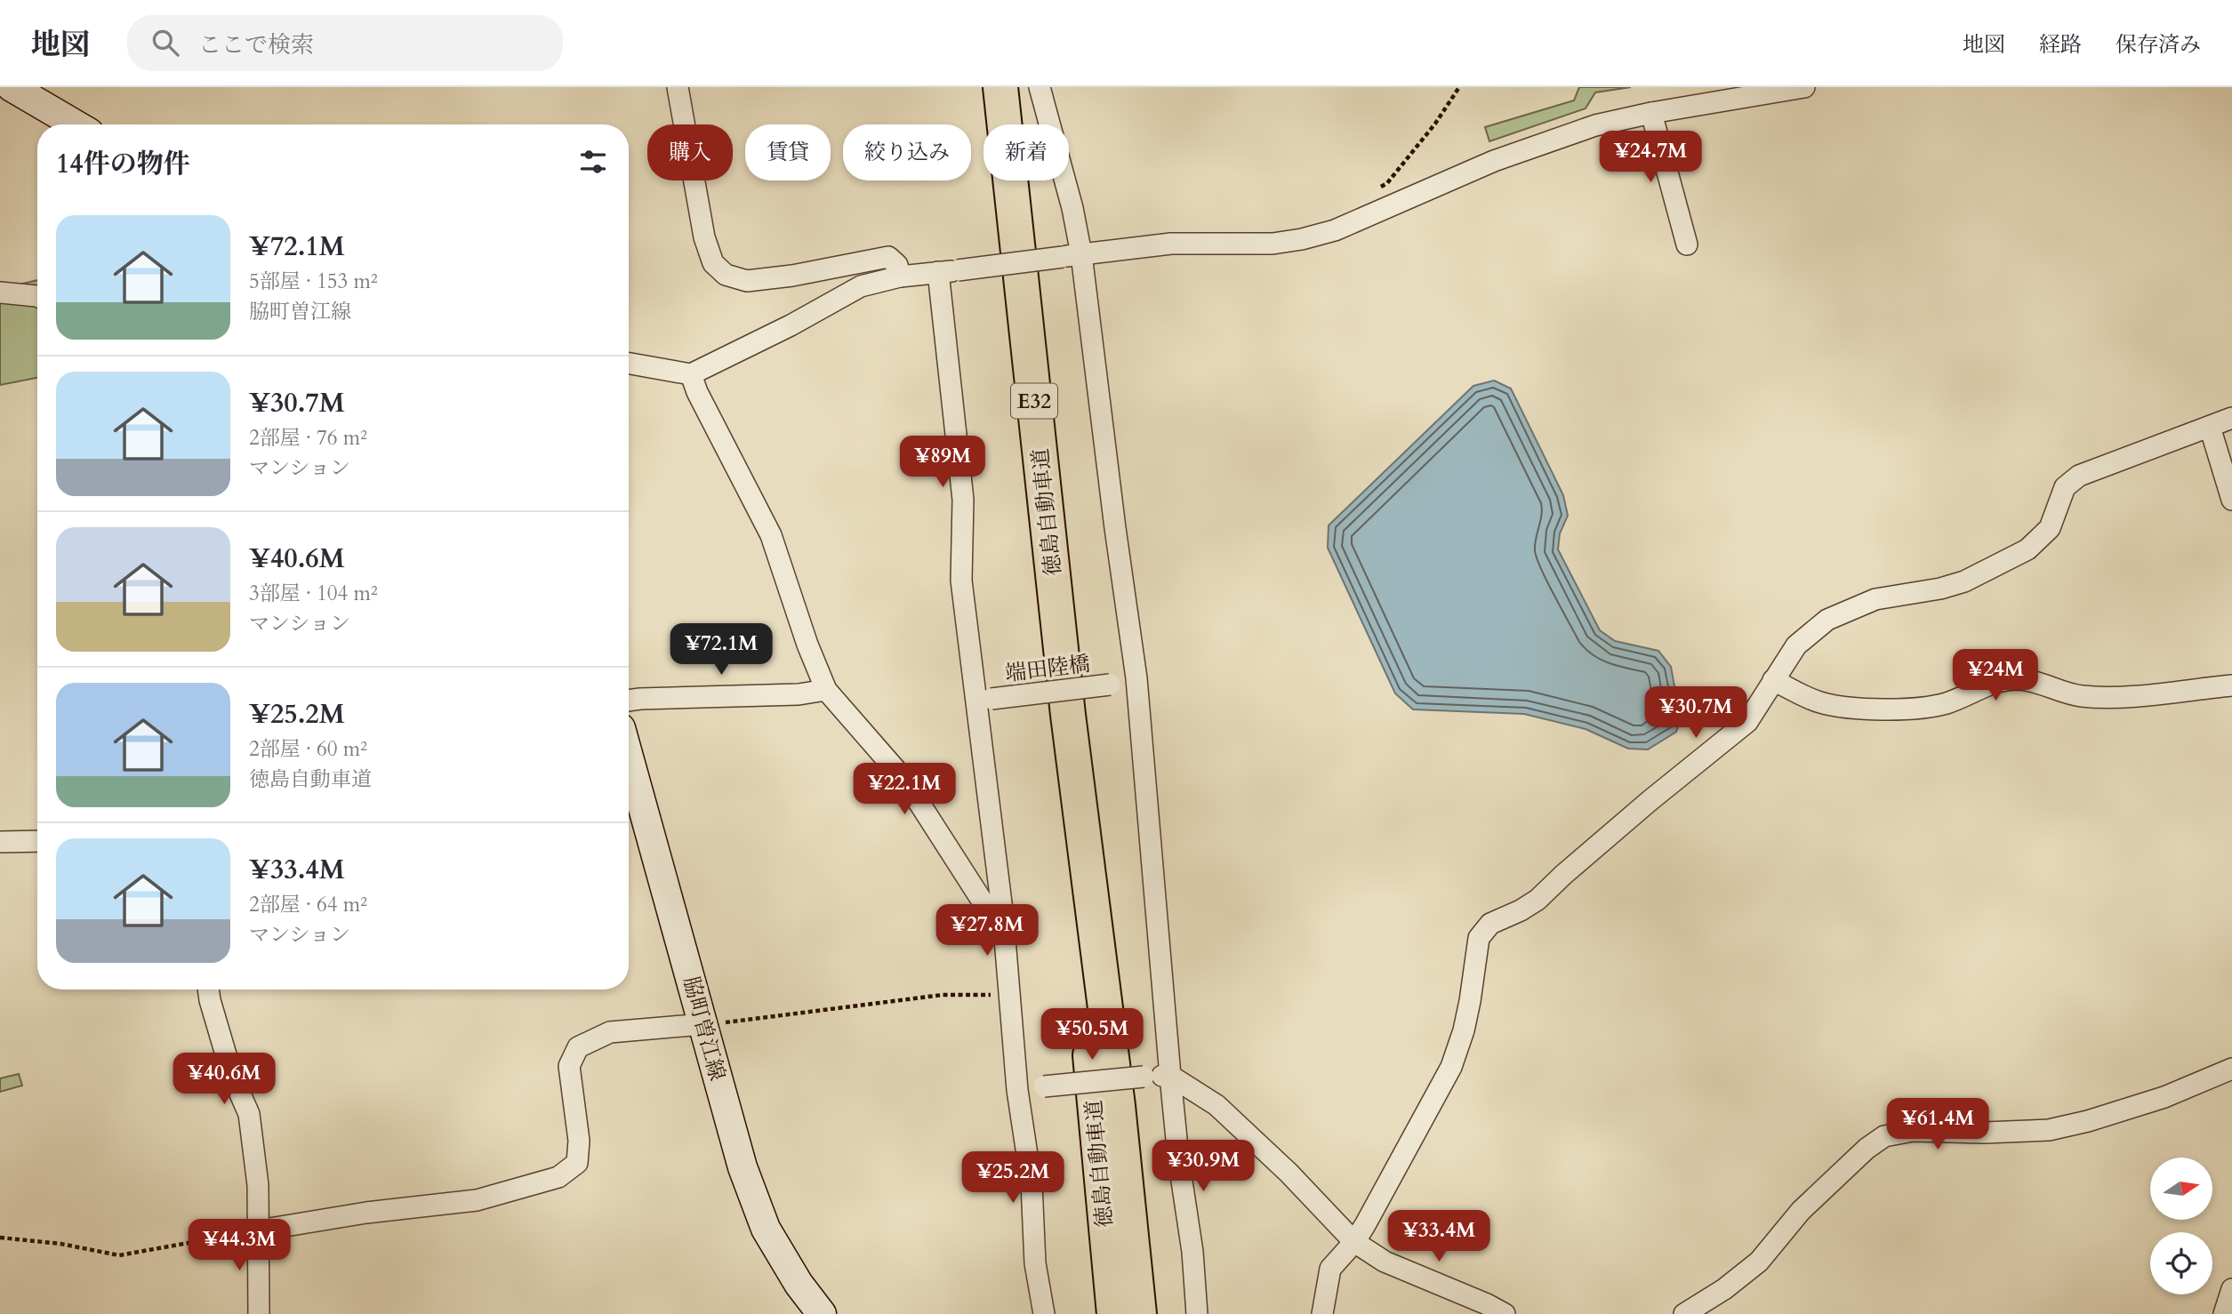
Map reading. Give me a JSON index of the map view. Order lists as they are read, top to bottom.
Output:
{
  "streets": {
    "highway": ["E32", "徳島自動車道"],
    "main road": ["脇町曽江線"],
    "street": ["端田陸橋"]
  },
  "north": "right",
  "page": {
    "header": "地図",
    "search": "ここで検索",
    "nav": ["地図", "経路", "保存済み"],
    "chip": [
      "購入",
      "賃貸",
      "絞り込み",
      "新着"
    ],
    "heading": "14件の物件",
    "price": [
      "¥24.7M",
      "¥89M",
      "¥72.1M",
      "¥24M",
      "¥30.7M",
      "¥22.1M",
      "¥27.8M",
      "¥50.5M",
      "¥40.6M",
      "¥61.4M",
      "¥30.9M",
      "¥25.2M",
      "¥33.4M",
      "¥44.3M"
    ],
    "list": [
      {
        "name": "¥72.1M",
        "note": "5部屋 · 153 m² · 脇町曽江線"
      },
      {
        "name": "¥30.7M",
        "note": "2部屋 · 76 m² · マンション"
      },
      {
        "name": "¥40.6M",
        "note": "3部屋 · 104 m² · マンション"
      },
      {
        "name": "¥25.2M",
        "note": "2部屋 · 60 m² · 徳島自動車道"
      },
      {
        "name": "¥33.4M",
        "note": "2部屋 · 64 m² · マンション"
      }
    ]
  }
}
